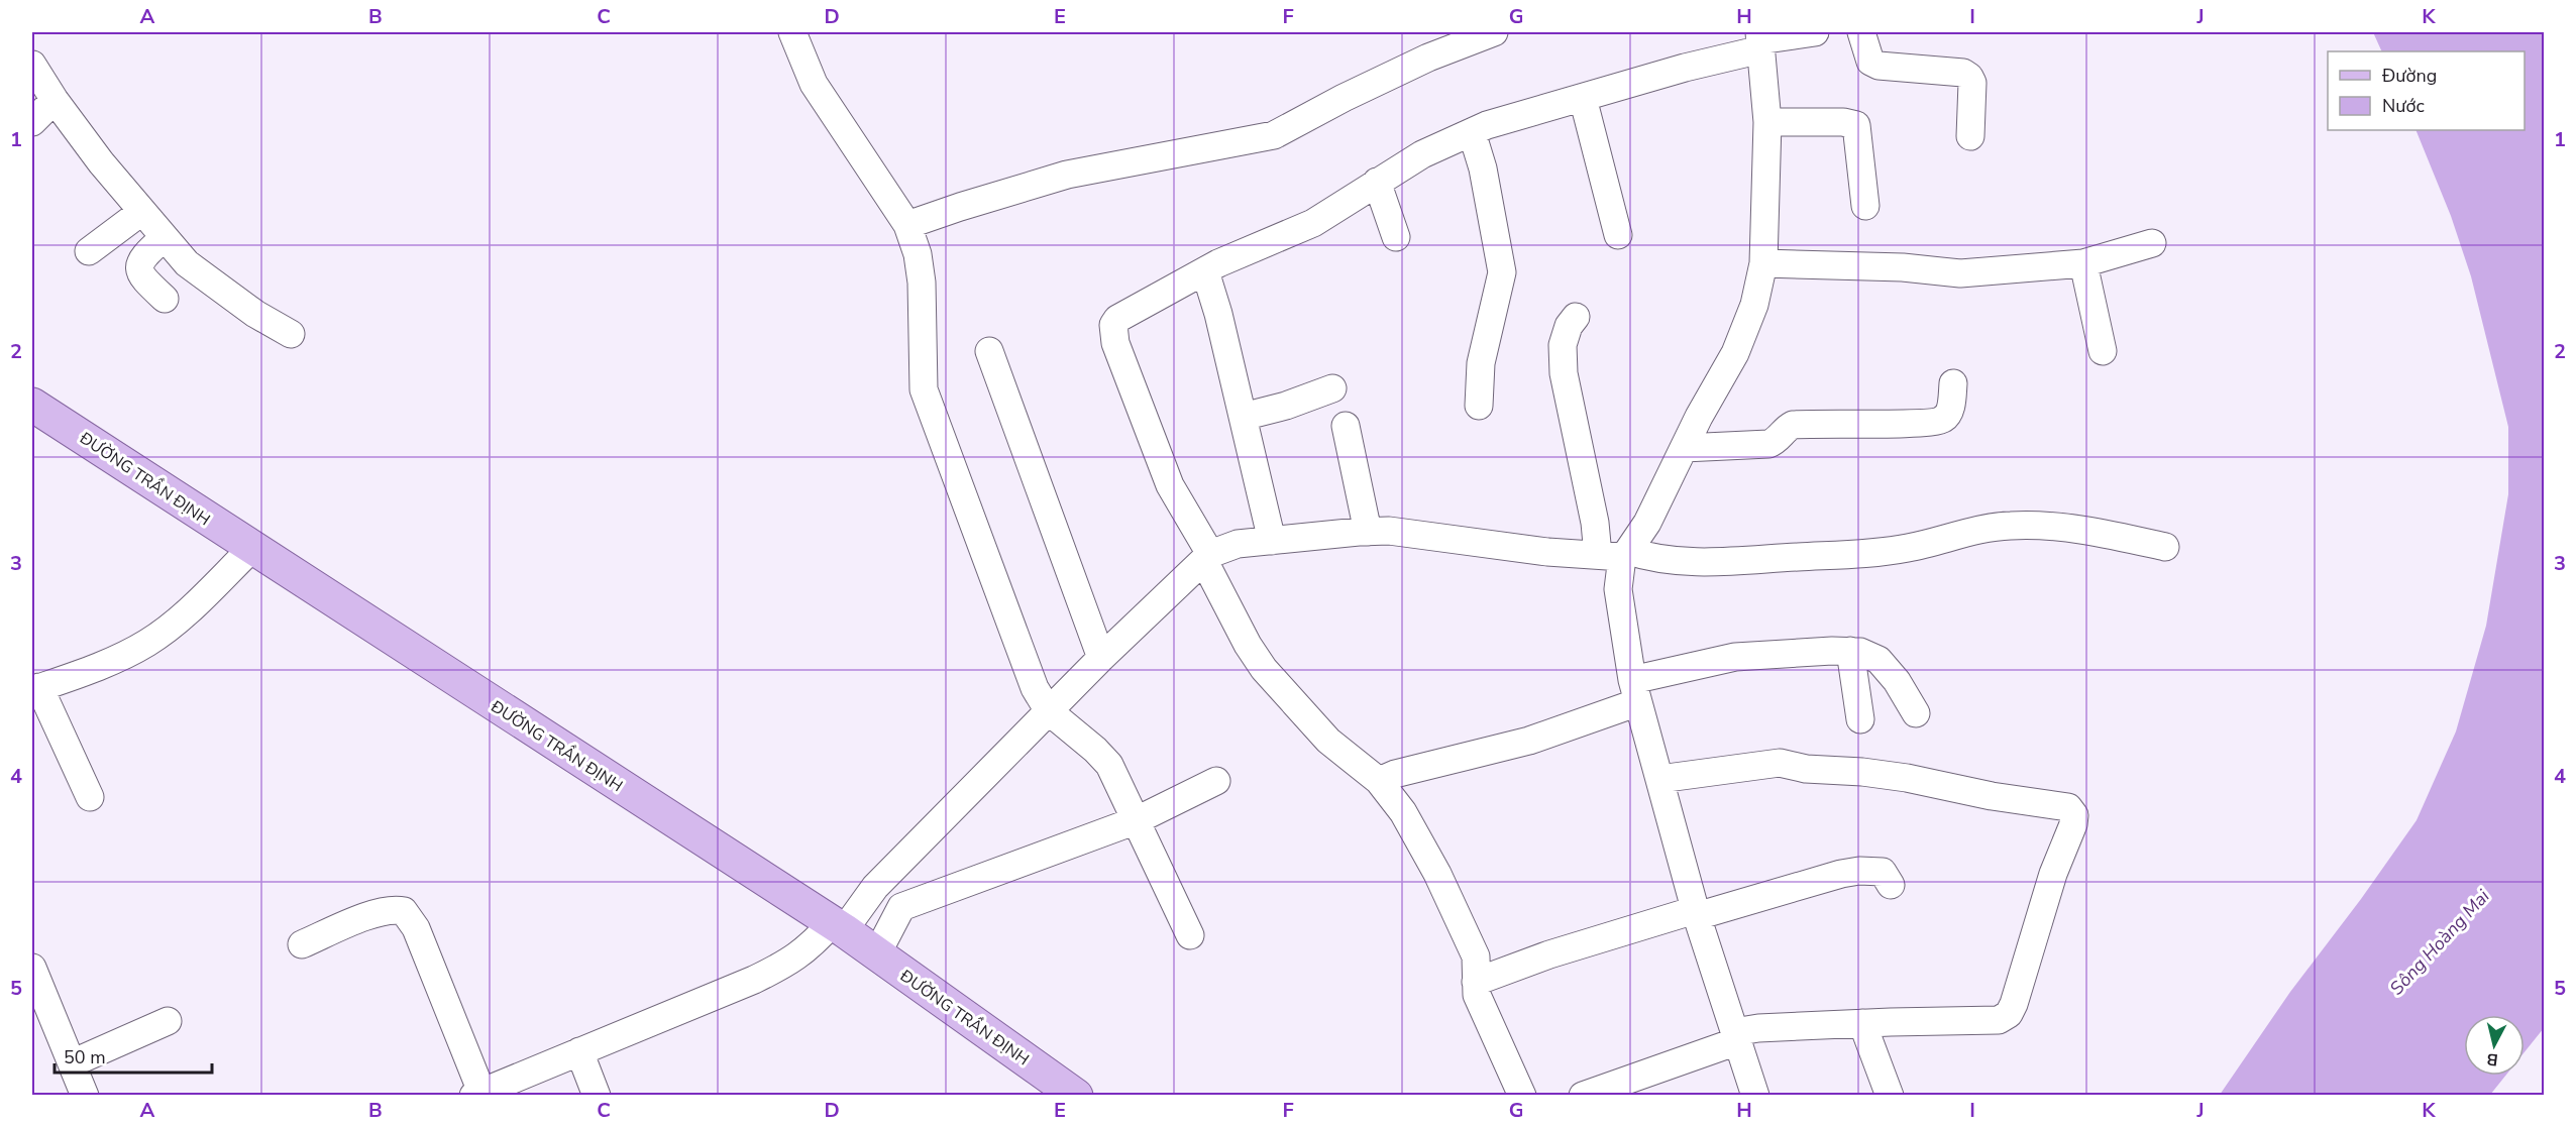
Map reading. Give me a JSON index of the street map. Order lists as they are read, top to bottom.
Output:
{
  "streets": {
    "main road": ["ĐƯỜNG TRẦN ĐỊNH"]
  },
  "water": ["Sông Hoàng Mai"],
  "legend": ["Đường", "Nước"],
  "scale_bar": "50 m",
  "north": "bottom",
  "grid": {
    "columns": [
      "A",
      "B",
      "C",
      "D",
      "E",
      "F",
      "G",
      "H",
      "I",
      "J",
      "K"
    ],
    "rows": [
      "1",
      "2",
      "3",
      "4",
      "5"
    ]
  }
}
